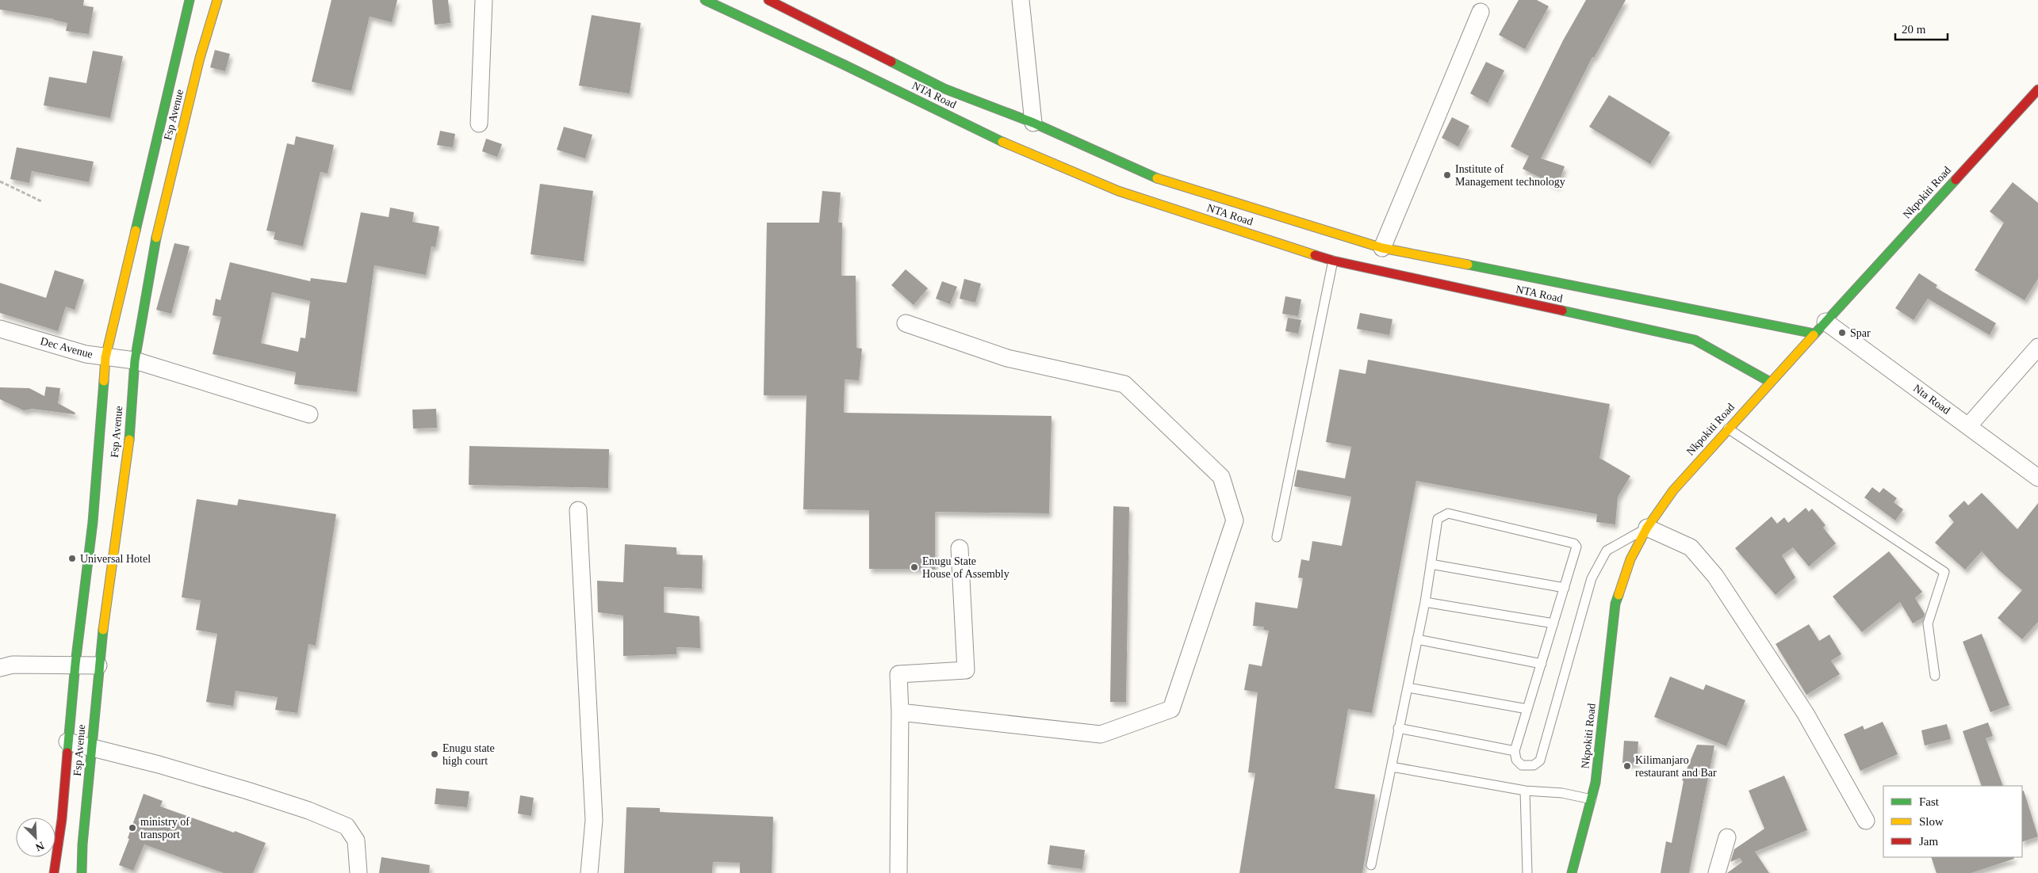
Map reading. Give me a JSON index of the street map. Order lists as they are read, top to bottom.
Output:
{
  "streets": {
    "main road": ["NTA Road", "Fsp Avenue", "Nkpokiti Road"],
    "street": ["Dec Avenue", "Nta Road"]
  },
  "crossings": [
    ["NTA Road", "Nkpokiti Road"],
    ["Fsp Avenue", "Dec Avenue"],
    ["Nkpokiti Road", "Nta Road"]
  ],
  "places": [
    "Institute of Management technology",
    "Spar",
    "Universal Hotel",
    "Enugu State House of Assembly",
    "Enugu state high court",
    "Kilimanjaro restaurant and Bar",
    "ministry of transport"
  ],
  "legend": ["Fast", "Slow", "Jam"],
  "scale_bar": "20 m",
  "north": "bottom right"
}
